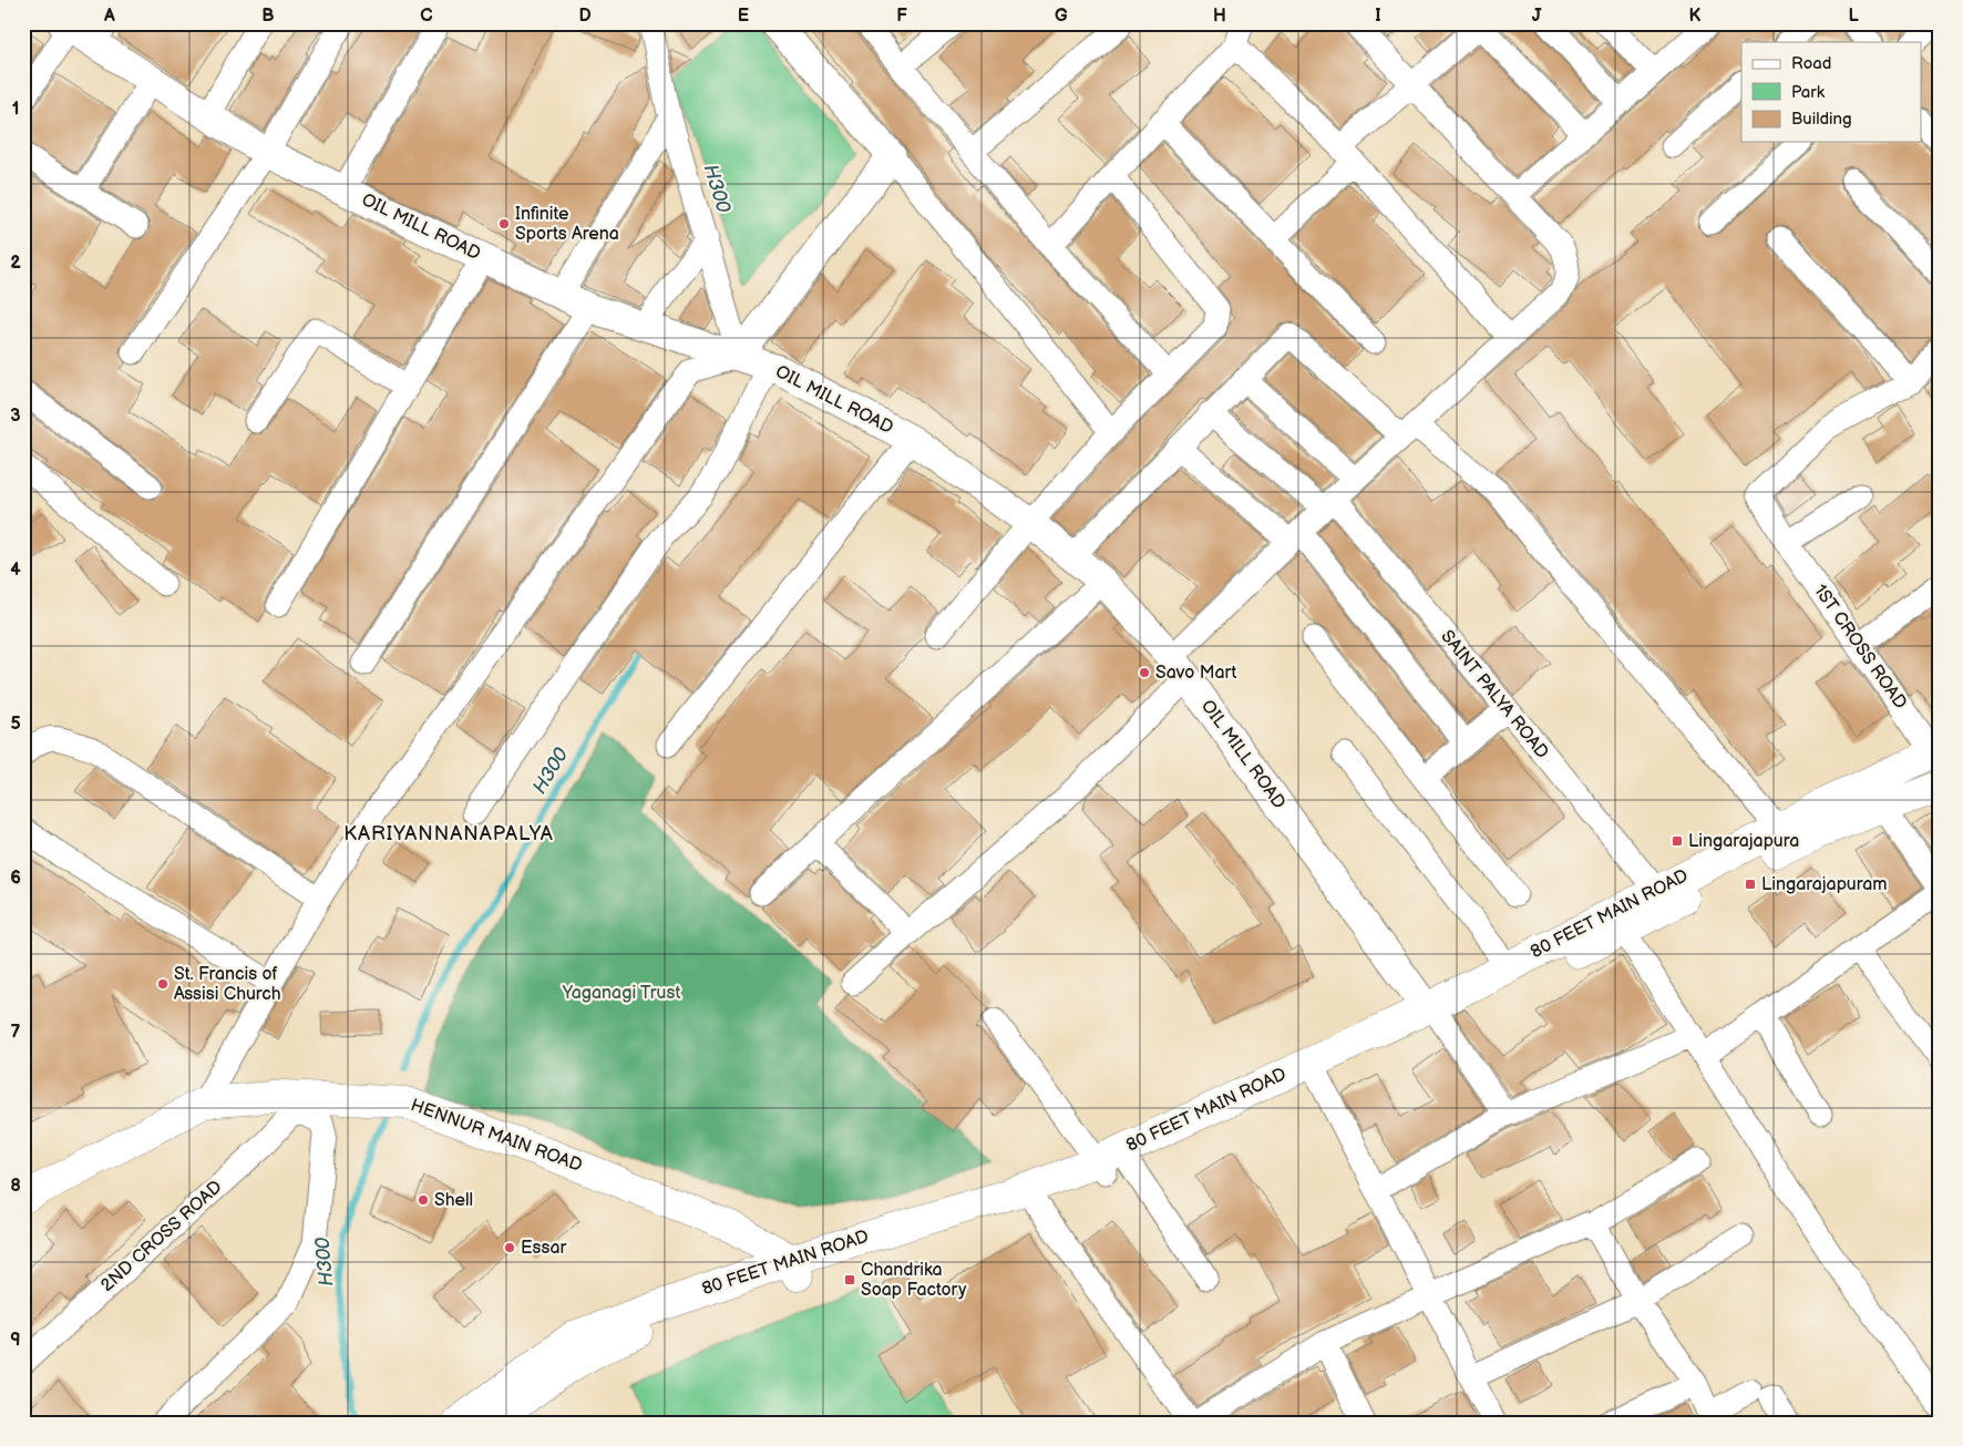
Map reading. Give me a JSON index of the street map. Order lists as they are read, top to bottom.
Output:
{
  "streets": {
    "main road": ["80 FEET MAIN ROAD", "HENNUR MAIN ROAD"],
    "street": [
      "OIL MILL ROAD",
      "1ST CROSS ROAD",
      "SAINT PALYA ROAD",
      "2ND CROSS ROAD"
    ]
  },
  "crossings": [
    ["OIL MILL ROAD", "80 FEET MAIN ROAD"],
    ["1ST CROSS ROAD", "80 FEET MAIN ROAD"],
    ["SAINT PALYA ROAD", "80 FEET MAIN ROAD"],
    ["80 FEET MAIN ROAD", "HENNUR MAIN ROAD"],
    ["HENNUR MAIN ROAD", "2ND CROSS ROAD"]
  ],
  "districts": ["KARIYANNANAPALYA"],
  "water": ["H300"],
  "parks": ["Yaganagi Trust"],
  "places": {
    "other": [
      "Infinite Sports Arena",
      "Savo Mart",
      "St. Francis of Assisi Church",
      "Shell",
      "Essar"
    ],
    "transit": ["Lingarajapura", "Lingarajapuram", "Chandrika Soap Factory"]
  },
  "legend": ["Road", "Park", "Building"],
  "grid": {
    "columns": [
      "A",
      "B",
      "C",
      "D",
      "E",
      "F",
      "G",
      "H",
      "I",
      "J",
      "K",
      "L"
    ],
    "rows": [
      "1",
      "2",
      "3",
      "4",
      "5",
      "6",
      "7",
      "8",
      "9"
    ]
  }
}
